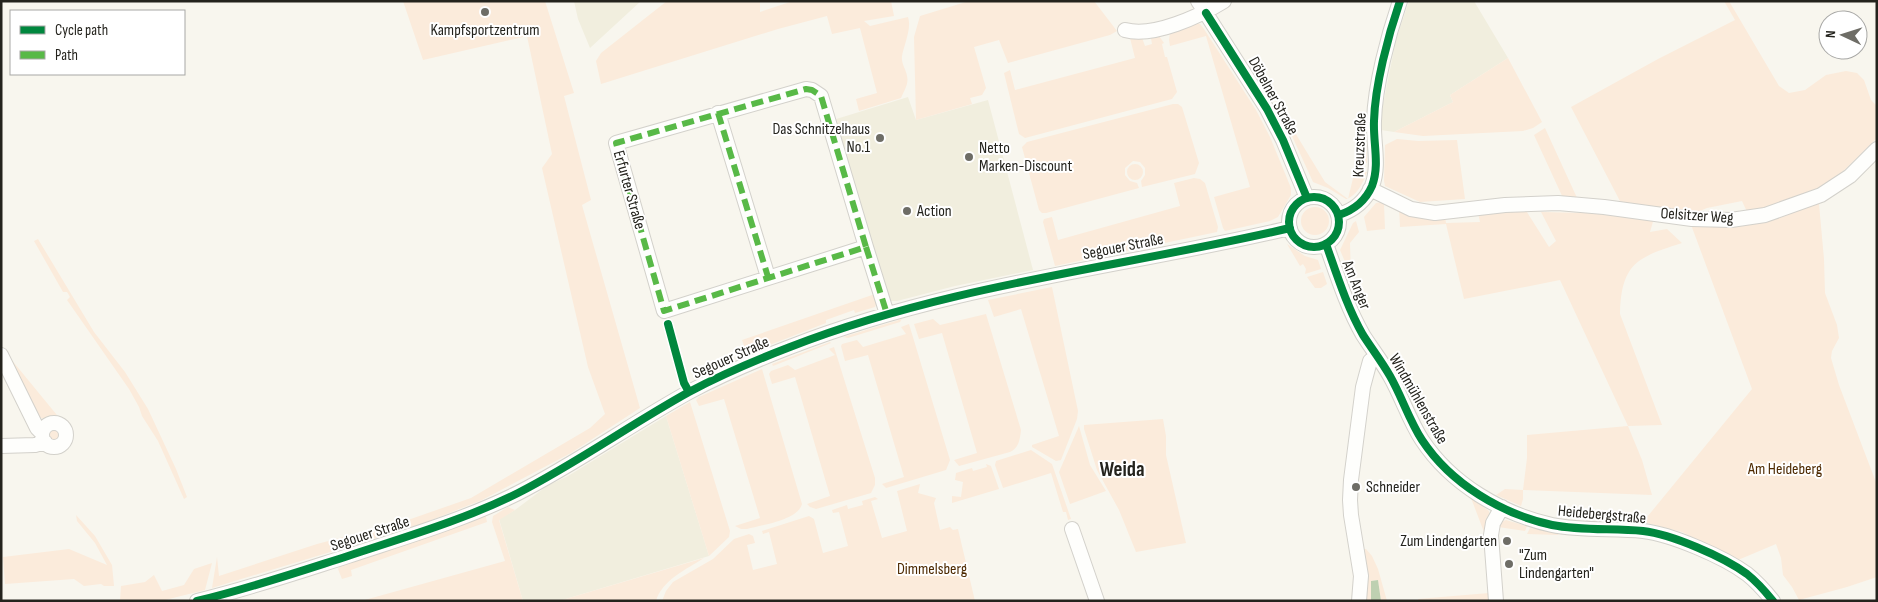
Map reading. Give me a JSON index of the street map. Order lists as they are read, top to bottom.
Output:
{
  "streets": {
    "street": [
      "Döbelner Straße",
      "Kreuzstraße",
      "Erfurter Straße",
      "Oelsitzer Weg",
      "Segouer Straße",
      "Am Anger",
      "Windmühlenstraße",
      "Heidebergstraße"
    ]
  },
  "crossings": [
    ["Döbelner Straße", "Kreuzstraße"],
    ["Döbelner Straße", "Segouer Straße"],
    ["Döbelner Straße", "Am Anger"],
    ["Kreuzstraße", "Oelsitzer Weg"],
    ["Kreuzstraße", "Segouer Straße"],
    ["Kreuzstraße", "Am Anger"],
    ["Erfurter Straße", "Segouer Straße"],
    ["Segouer Straße", "Am Anger"],
    ["Am Anger", "Windmühlenstraße"],
    ["Windmühlenstraße", "Heidebergstraße"]
  ],
  "districts": ["Weida"],
  "parks": ["Am Heideberg", "Dimmelsberg"],
  "places": [
    "Kampfsportzentrum",
    "Das Schnitzelhaus No.1",
    "Netto Marken-Discount",
    "Action",
    "Schneider",
    "Zum Lindengarten",
    "\"Zum Lindengarten\""
  ],
  "legend": ["Cycle path", "Path"],
  "north": "left"
}
